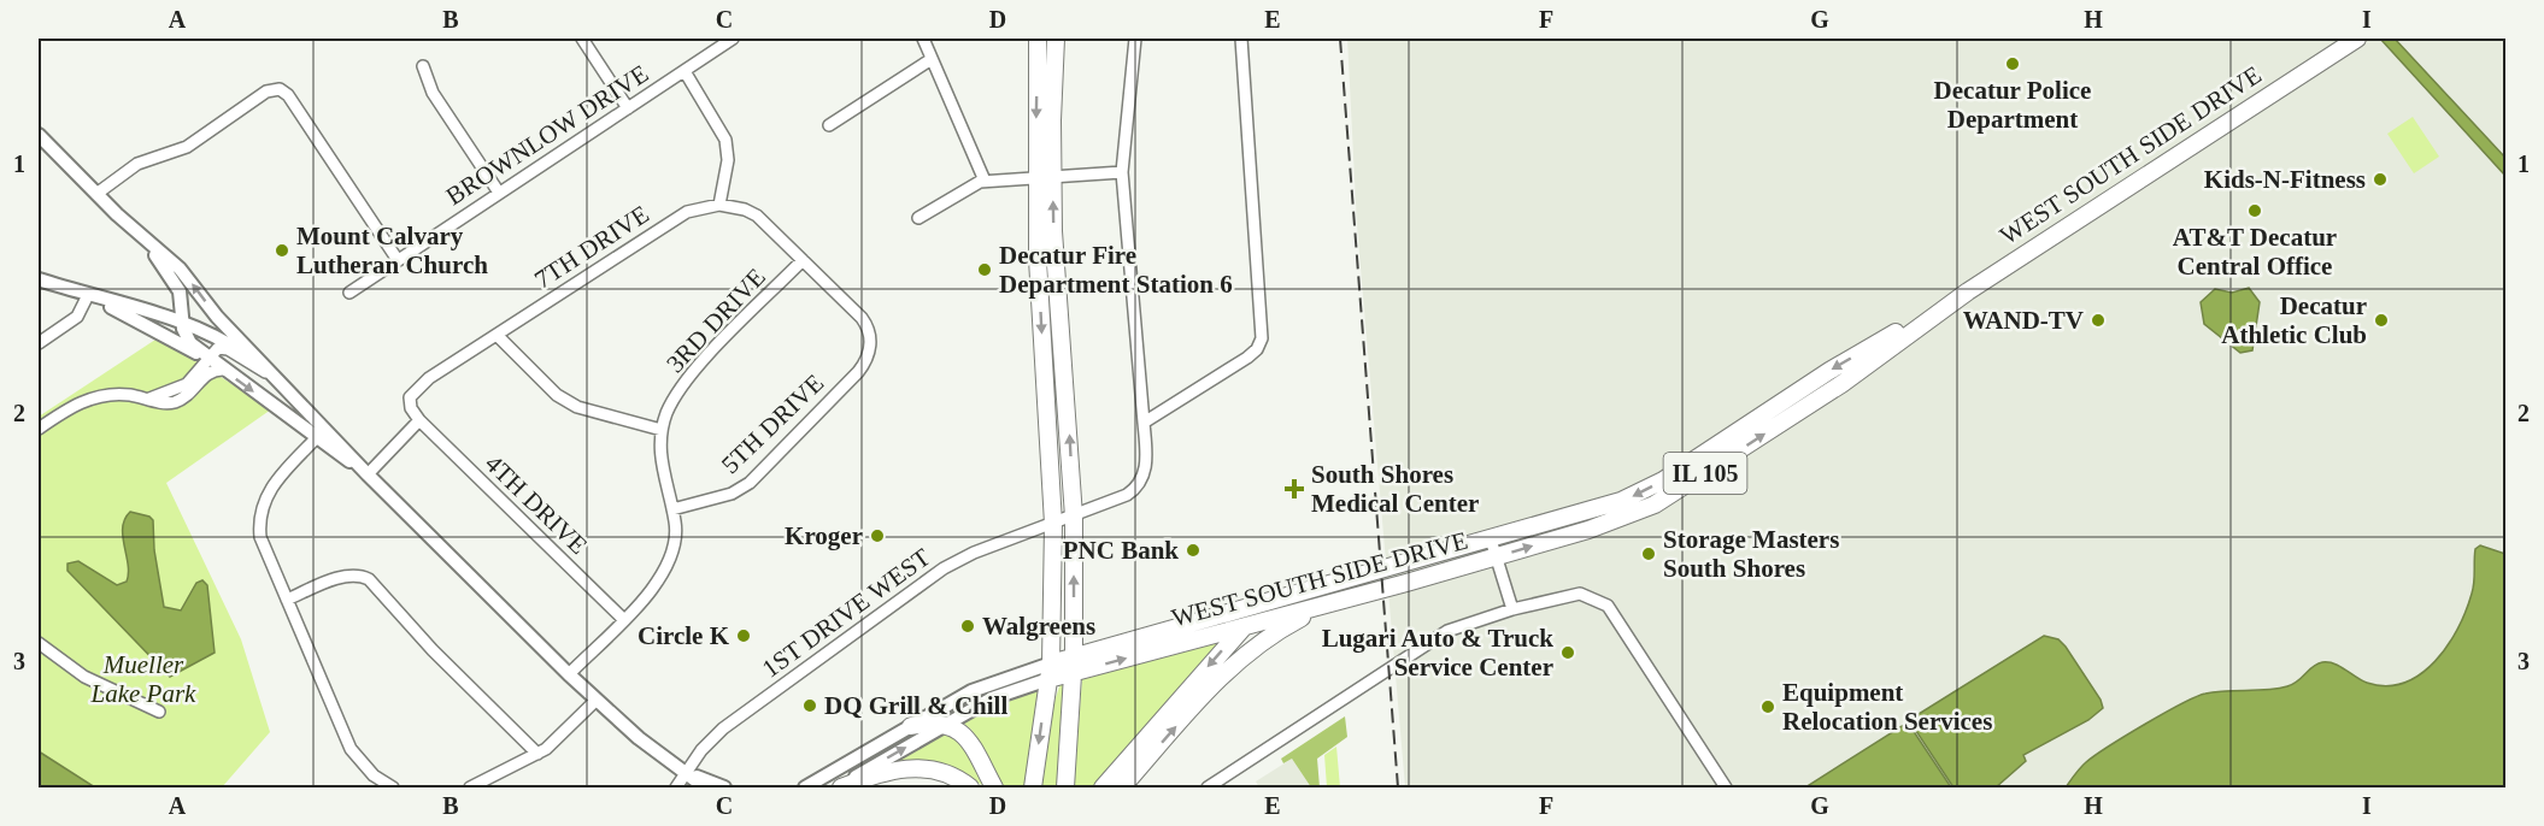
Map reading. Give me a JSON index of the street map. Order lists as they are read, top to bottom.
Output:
{
  "streets": {
    "main road": ["WEST SOUTH SIDE DRIVE", "IL 105"],
    "street": [
      "BROWNLOW DRIVE",
      "7TH DRIVE",
      "3RD DRIVE",
      "5TH DRIVE",
      "4TH DRIVE",
      "1ST DRIVE WEST"
    ]
  },
  "crossings": [
    ["WEST SOUTH SIDE DRIVE", "IL 105"],
    ["7TH DRIVE", "3RD DRIVE"],
    ["7TH DRIVE", "5TH DRIVE"],
    ["7TH DRIVE", "4TH DRIVE"],
    ["3RD DRIVE", "5TH DRIVE"],
    ["3RD DRIVE", "4TH DRIVE"]
  ],
  "parks": ["Mueller Lake Park"],
  "places": {
    "other": [
      "Decatur Police Department",
      "Kids-N-Fitness",
      "AT&T Decatur Central Office",
      "Mount Calvary Lutheran Church",
      "Decatur Fire Department Station 6",
      "WAND-TV",
      "Decatur Athletic Club",
      "Kroger",
      "PNC Bank",
      "Storage Masters South Shores",
      "Walgreens",
      "Circle K",
      "Lugari Auto & Truck Service Center",
      "DQ Grill & Chill",
      "Equipment Relocation Services"
    ],
    "health": ["South Shores Medical Center"]
  },
  "grid": {
    "columns": [
      "A",
      "B",
      "C",
      "D",
      "E",
      "F",
      "G",
      "H",
      "I"
    ],
    "rows": ["1", "2", "3"]
  }
}
